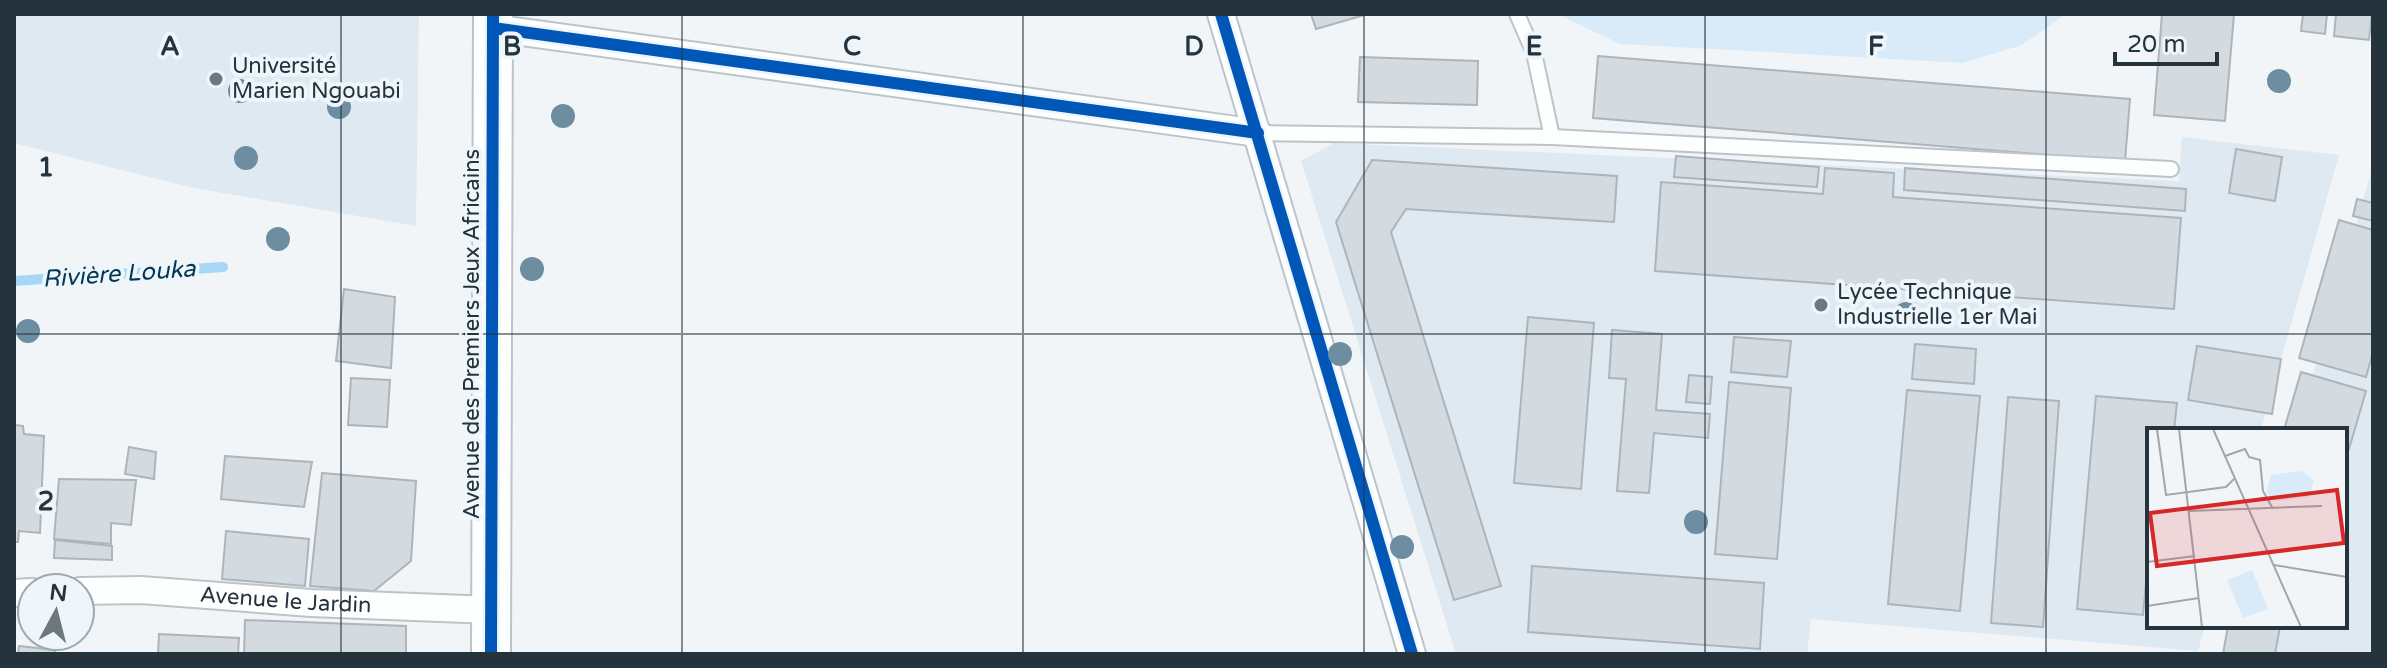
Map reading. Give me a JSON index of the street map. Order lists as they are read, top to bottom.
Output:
{
  "streets": {
    "street": ["Avenue des Premiers Jeux Africains", "Avenue le Jardin"]
  },
  "crossings": [
    ["Avenue des Premiers Jeux Africains", "Avenue le Jardin"]
  ],
  "water": ["Rivière Louka"],
  "places": ["Université Marien Ngouabi", "Lycée Technique Industrielle 1er Mai"],
  "scale_bar": "20 m",
  "north": "top",
  "grid": {
    "columns": [
      "A",
      "B",
      "C",
      "D",
      "E",
      "F"
    ],
    "rows": ["1", "2"]
  }
}
